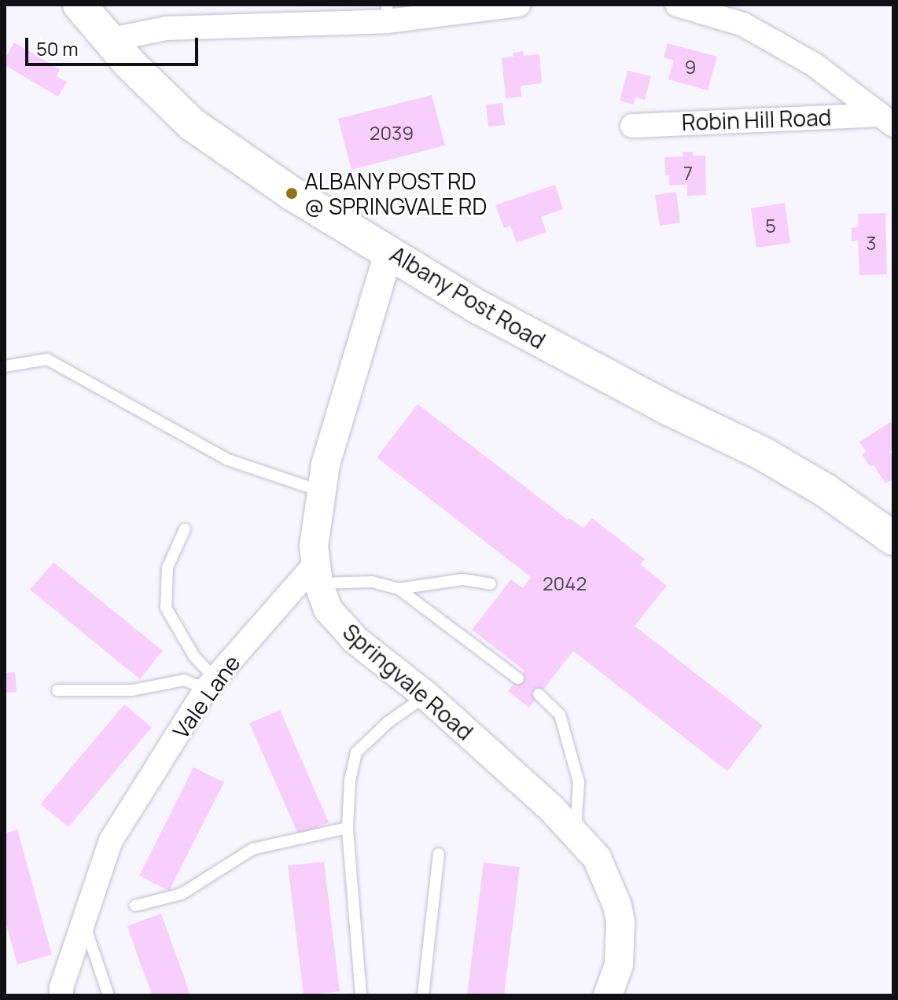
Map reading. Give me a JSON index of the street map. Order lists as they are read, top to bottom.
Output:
{
  "streets": {
    "main road": ["Albany Post Road"],
    "street": ["Robin Hill Road", "Springvale Road", "Vale Lane"]
  },
  "crossings": [
    ["Albany Post Road", "Springvale Road"],
    ["Springvale Road", "Vale Lane"]
  ],
  "places": ["ALBANY POST RD @ SPRINGVALE RD"],
  "house_numbers": [
    "9",
    "2039",
    "7",
    "5",
    "3",
    "2042"
  ],
  "scale_bar": "50 m"
}
